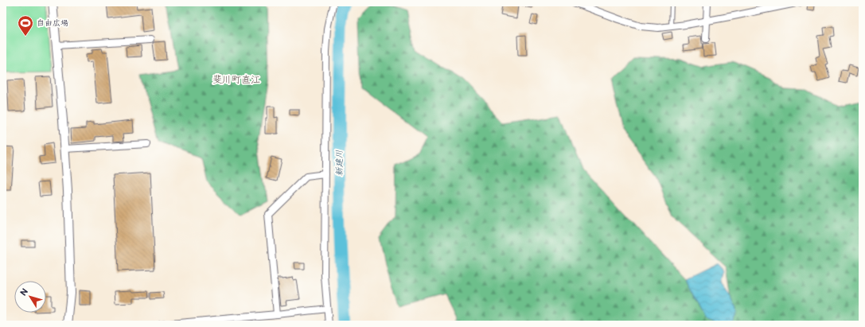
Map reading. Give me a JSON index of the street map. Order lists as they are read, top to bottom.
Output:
{
  "districts": ["斐川町直江"],
  "water": ["新建川"],
  "places": {
    "sports": ["自由広場"]
  },
  "north": "top left"
}
